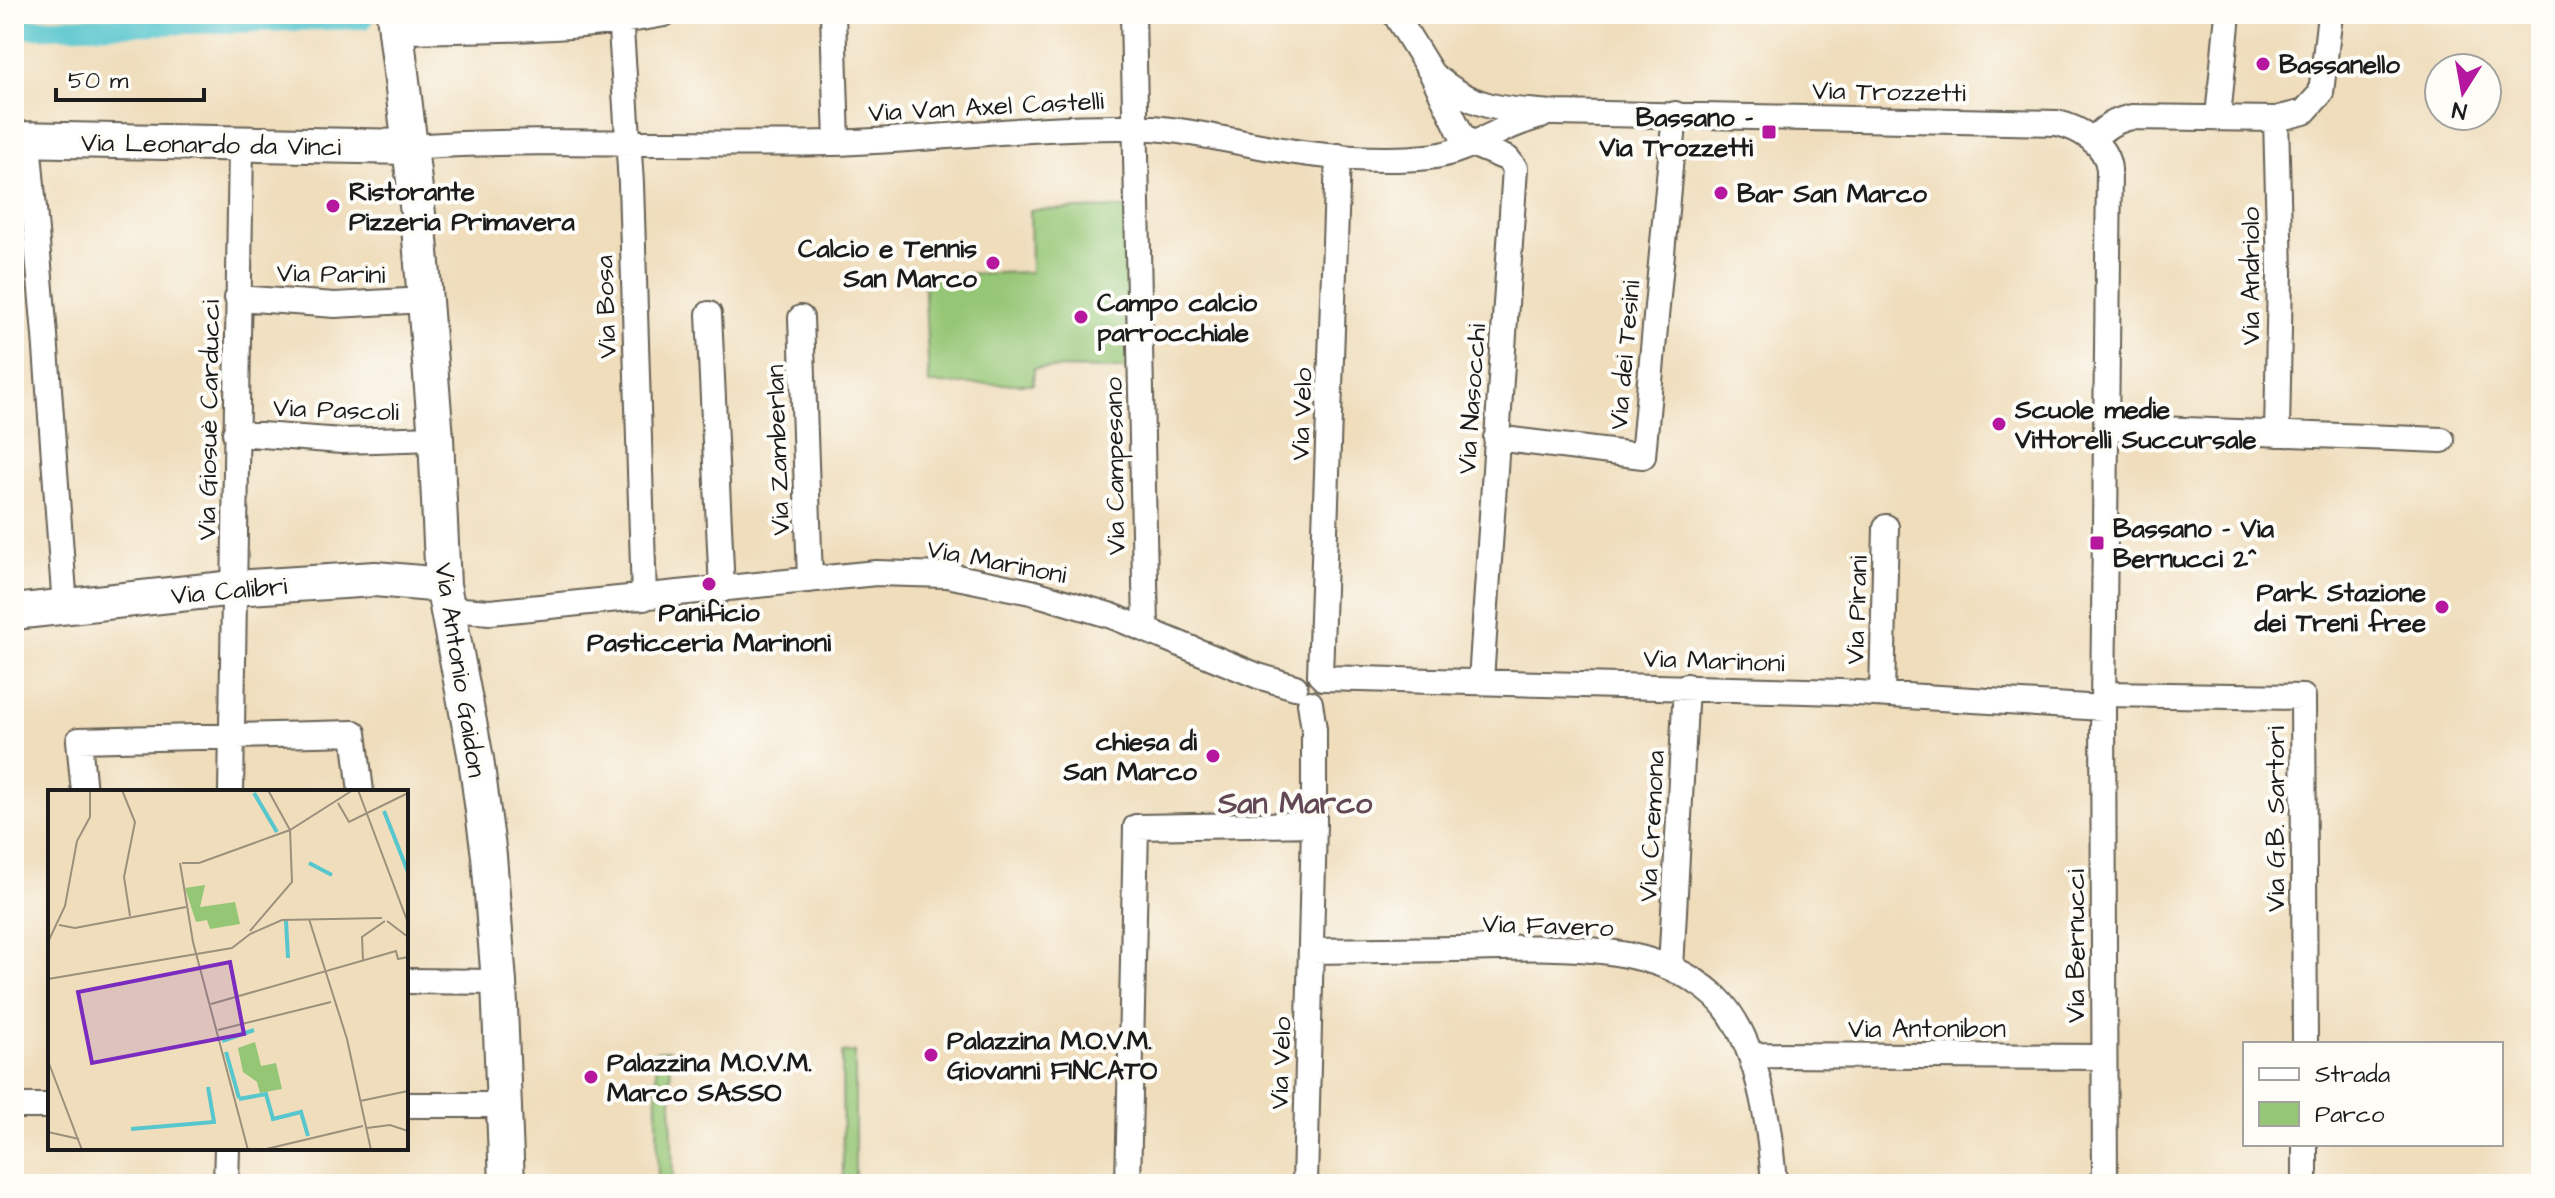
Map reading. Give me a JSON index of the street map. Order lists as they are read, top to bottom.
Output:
{
  "streets": {
    "street": [
      "Via Trozzetti",
      "Via Van Axel Castelli",
      "Via Leonardo da Vinci",
      "Via Parini",
      "Via Andriolo",
      "Via Bosa",
      "Via dei Tesini",
      "Via Nasocchi",
      "Via Pascoli",
      "Via Velo",
      "Via Giosuè Carducci",
      "Via Zamberlan",
      "Via Campesano",
      "Via Marinoni",
      "Via Calibri",
      "Via Pirani",
      "Via Antonio Gaidon",
      "Via G.B. Sartori",
      "Via Cremona",
      "Via Favero",
      "Via Bernucci",
      "Via Antonibon"
    ]
  },
  "crossings": [
    ["Via Trozzetti", "Via Van Axel Castelli"],
    ["Via Trozzetti", "Via dei Tesini"],
    ["Via Trozzetti", "Via Nasocchi"],
    ["Via Trozzetti", "Via Bernucci"],
    ["Via Van Axel Castelli", "Via Leonardo da Vinci"],
    ["Via Van Axel Castelli", "Via Bosa"],
    ["Via Van Axel Castelli", "Via Nasocchi"],
    ["Via Van Axel Castelli", "Via Velo"],
    ["Via Van Axel Castelli", "Via Campesano"],
    ["Via Van Axel Castelli", "Via Antonio Gaidon"],
    ["Via Leonardo da Vinci", "Via Giosuè Carducci"],
    ["Via Leonardo da Vinci", "Via Antonio Gaidon"],
    ["Via Parini", "Via Giosuè Carducci"],
    ["Via Parini", "Via Antonio Gaidon"],
    ["Via Bosa", "Via Marinoni"],
    ["Via dei Tesini", "Via Nasocchi"],
    ["Via Nasocchi", "Via Marinoni"],
    ["Via Pascoli", "Via Giosuè Carducci"],
    ["Via Pascoli", "Via Antonio Gaidon"],
    ["Via Velo", "Via Marinoni"],
    ["Via Velo", "Via Favero"],
    ["Via Giosuè Carducci", "Via Calibri"],
    ["Via Zamberlan", "Via Marinoni"],
    ["Via Campesano", "Via Marinoni"],
    ["Via Marinoni", "Via Calibri"],
    ["Via Marinoni", "Via Pirani"],
    ["Via Marinoni", "Via Antonio Gaidon"],
    ["Via Marinoni", "Via G.B. Sartori"],
    ["Via Marinoni", "Via Cremona"],
    ["Via Marinoni", "Via Bernucci"],
    ["Via Calibri", "Via Antonio Gaidon"],
    ["Via G.B. Sartori", "Via Bernucci"],
    ["Via Cremona", "Via Favero"],
    ["Via Favero", "Via Antonibon"],
    ["Via Bernucci", "Via Antonibon"]
  ],
  "districts": ["San Marco"],
  "places": {
    "other": [
      "Bassanello",
      "Bar San Marco",
      "Ristorante Pizzeria Primavera",
      "Calcio e Tennis San Marco",
      "Campo calcio parrocchiale",
      "Scuole medie Vittorelli Succursale",
      "Panificio Pasticceria Marinoni",
      "Park Stazione dei Treni free",
      "chiesa di San Marco",
      "Palazzina M.O.V.M. Giovanni FINCATO",
      "Palazzina M.O.V.M. Marco SASSO"
    ],
    "transit": ["Bassano - Via Trozzetti", "Bassano - Via Bernucci 2^"]
  },
  "legend": ["Strada", "Parco"],
  "scale_bar": "50 m",
  "north": "bottom"
}
